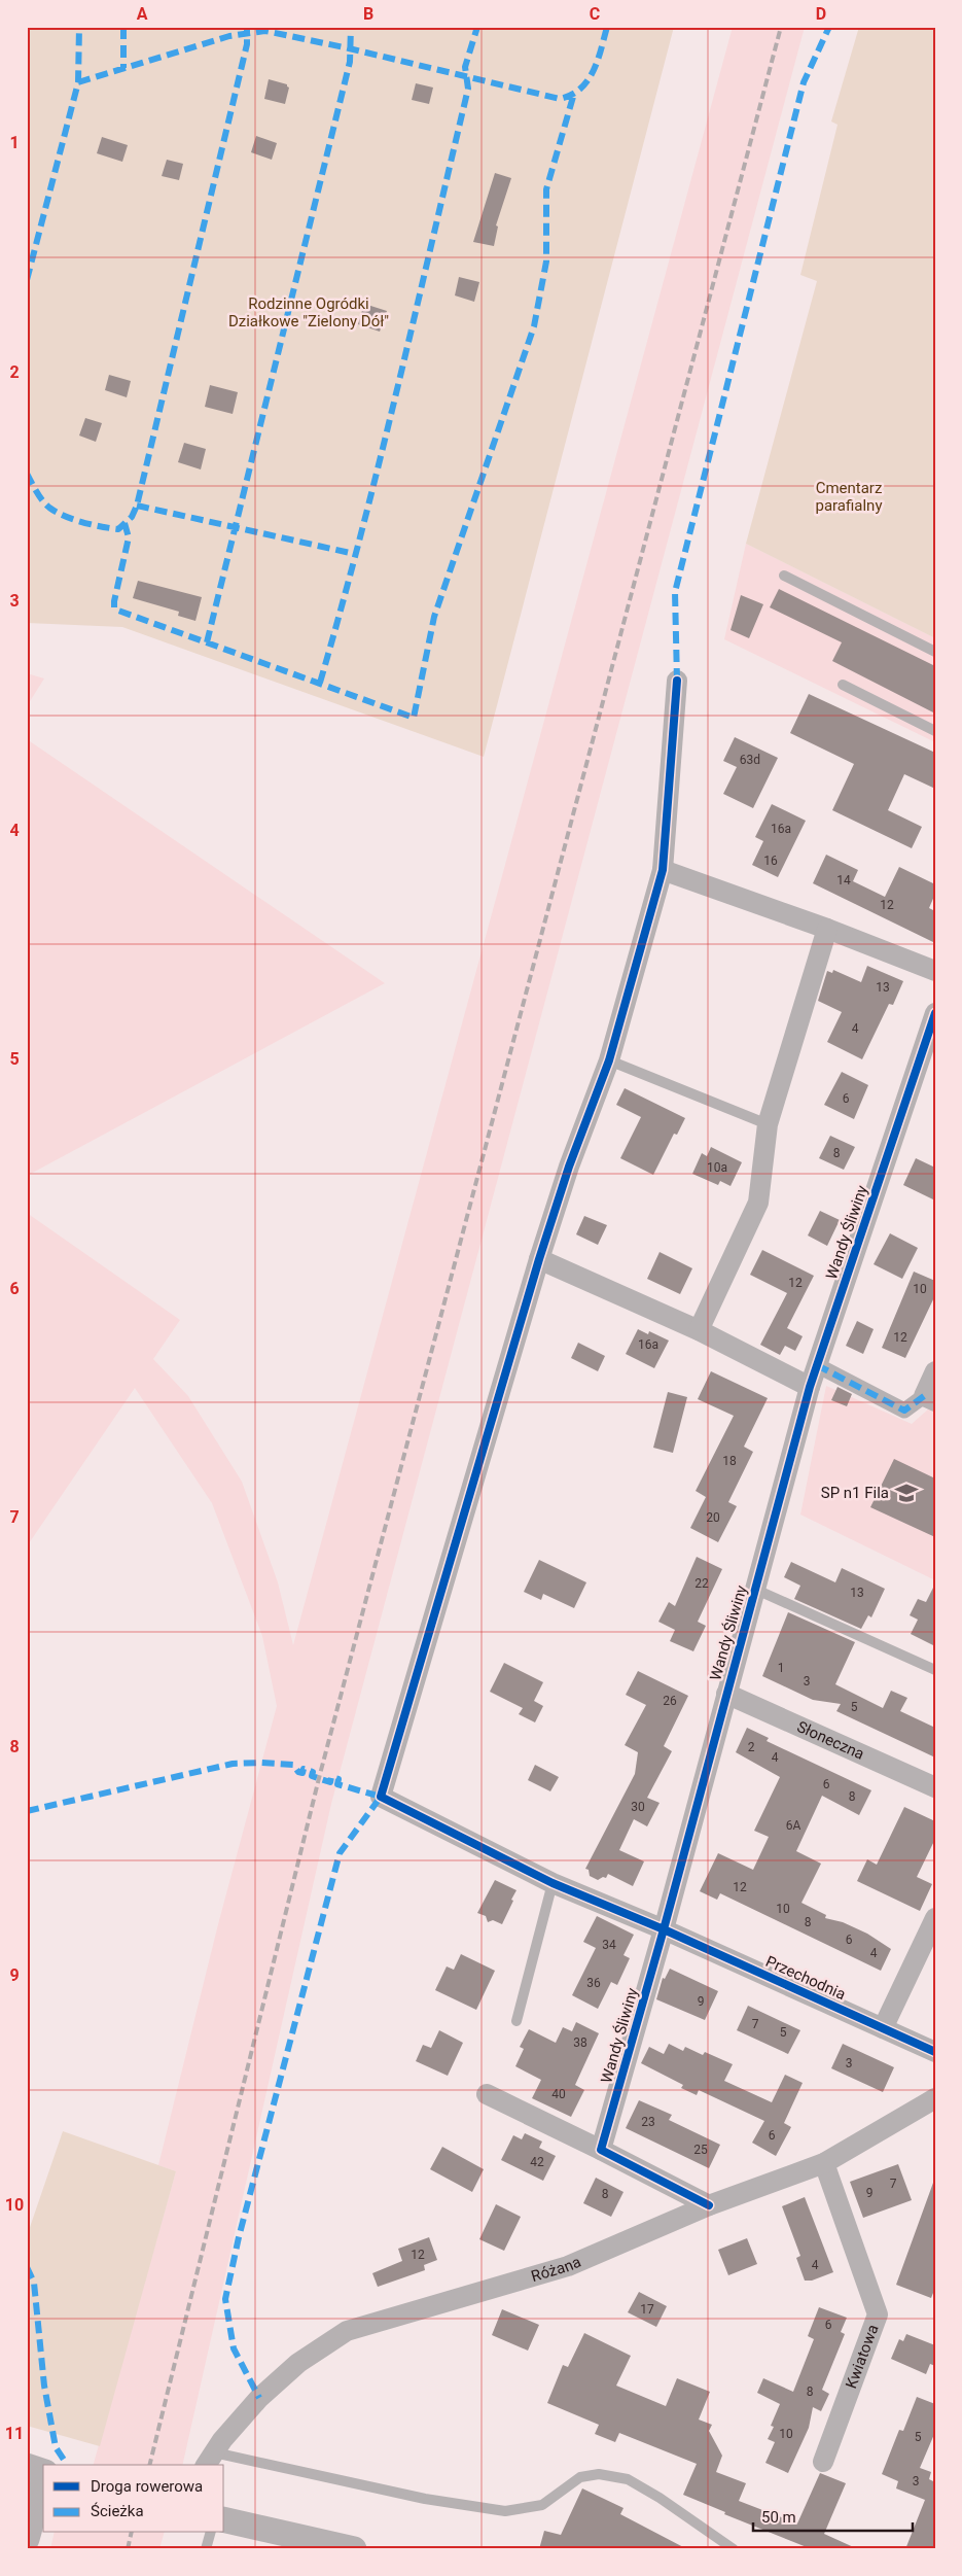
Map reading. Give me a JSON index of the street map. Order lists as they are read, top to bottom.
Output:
{
  "streets": {
    "street": [
      "Wandy Śliwiny",
      "Słoneczna",
      "Przechodnia",
      "Różana",
      "Kwiatowa"
    ]
  },
  "crossings": [
    ["Wandy Śliwiny", "Słoneczna"],
    ["Wandy Śliwiny", "Przechodnia"],
    ["Różana", "Kwiatowa"]
  ],
  "parks": ["Rodzinne Ogródki Działkowe \"Zielony Dół\"", "Cmentarz parafialny"],
  "places": {
    "school or university": ["SP n1 Fila"]
  },
  "house_numbers": [
    "63d",
    "16a",
    "16",
    "14",
    "12",
    "13",
    "4",
    "6",
    "8",
    "10a",
    "12",
    "10",
    "12",
    "16a",
    "18",
    "20",
    "22",
    "13",
    "1",
    "3",
    "26",
    "5",
    "2",
    "4",
    "6",
    "8",
    "30",
    "6A",
    "12",
    "10",
    "8",
    "6",
    "34",
    "4",
    "36",
    "9",
    "7",
    "5",
    "38",
    "3",
    "40",
    "23",
    "6",
    "25",
    "42",
    "7",
    "9",
    "8",
    "12",
    "4",
    "17",
    "6",
    "8",
    "10",
    "5",
    "3"
  ],
  "legend": ["Droga rowerowa", "Ścieżka"],
  "scale_bar": "50 m",
  "grid": {
    "columns": [
      "A",
      "B",
      "C",
      "D"
    ],
    "rows": [
      "1",
      "2",
      "3",
      "4",
      "5",
      "6",
      "7",
      "8",
      "9",
      "10",
      "11"
    ]
  }
}
